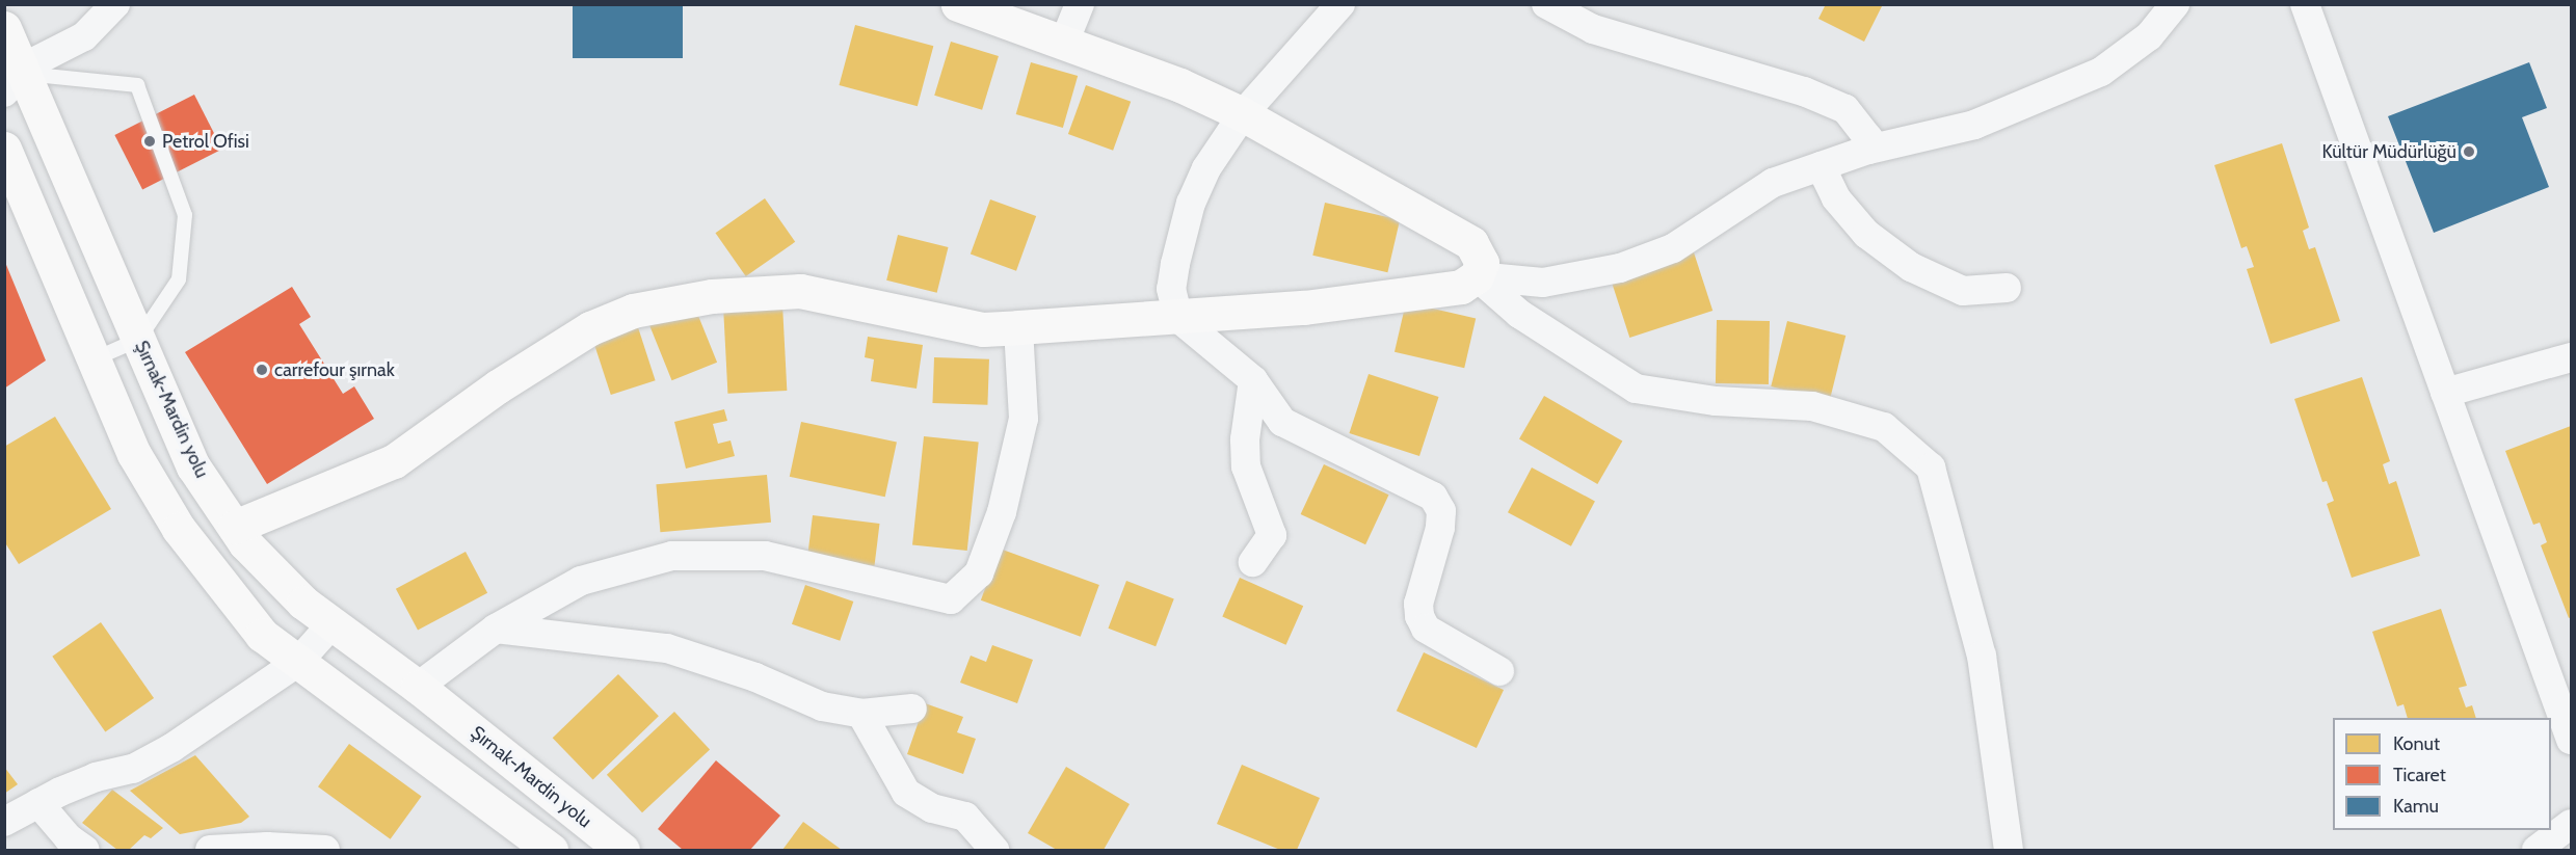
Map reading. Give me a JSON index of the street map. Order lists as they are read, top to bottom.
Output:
{
  "streets": {
    "street": ["Şırnak-Mardin yolu"]
  },
  "places": ["Petrol Ofisi", "Kültür Müdürlüğü", "carrefour şırnak"],
  "legend": ["Konut", "Ticaret", "Kamu"]
}
